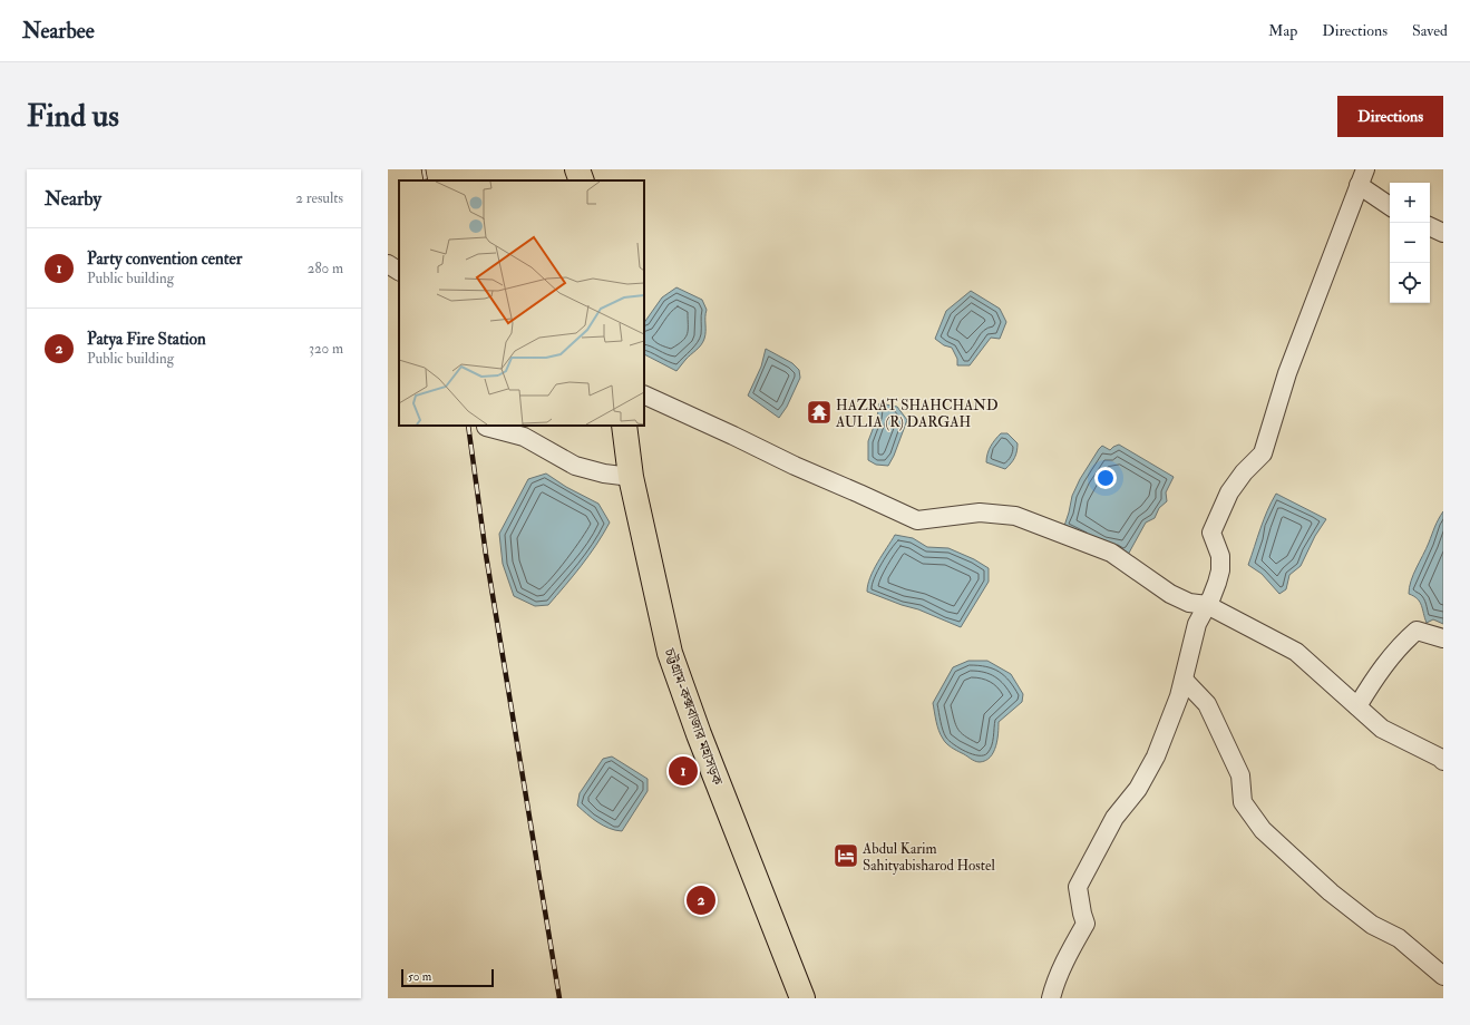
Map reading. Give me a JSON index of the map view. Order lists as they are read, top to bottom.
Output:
{
  "streets": {
    "highway": ["চট্টগ্রাম-কক্সবাজার মহাসড়ক"]
  },
  "places": {
    "temple": ["HAZRAT SHAHCHAND AULIA (R) DARGAH"],
    "hotel": ["Abdul Karim Sahityabisharod Hostel"]
  },
  "scale_bar": "50 m",
  "page": {
    "header": "Nearbee",
    "nav": ["Map", "Directions", "Saved"],
    "buttons": "Directions",
    "title": "Find us",
    "heading": ["Nearby", "2 results"],
    "map_buttons": ["+", "−"],
    "list": [
      {
        "mark": "1",
        "name": "Party convention center",
        "note": "Public building",
        "value": "280 m"
      },
      {
        "mark": "2",
        "name": "Patya Fire Station",
        "note": "Public building",
        "value": "320 m"
      }
    ],
    "pins": ["1", "2"],
    "scale": "50 m"
  }
}
